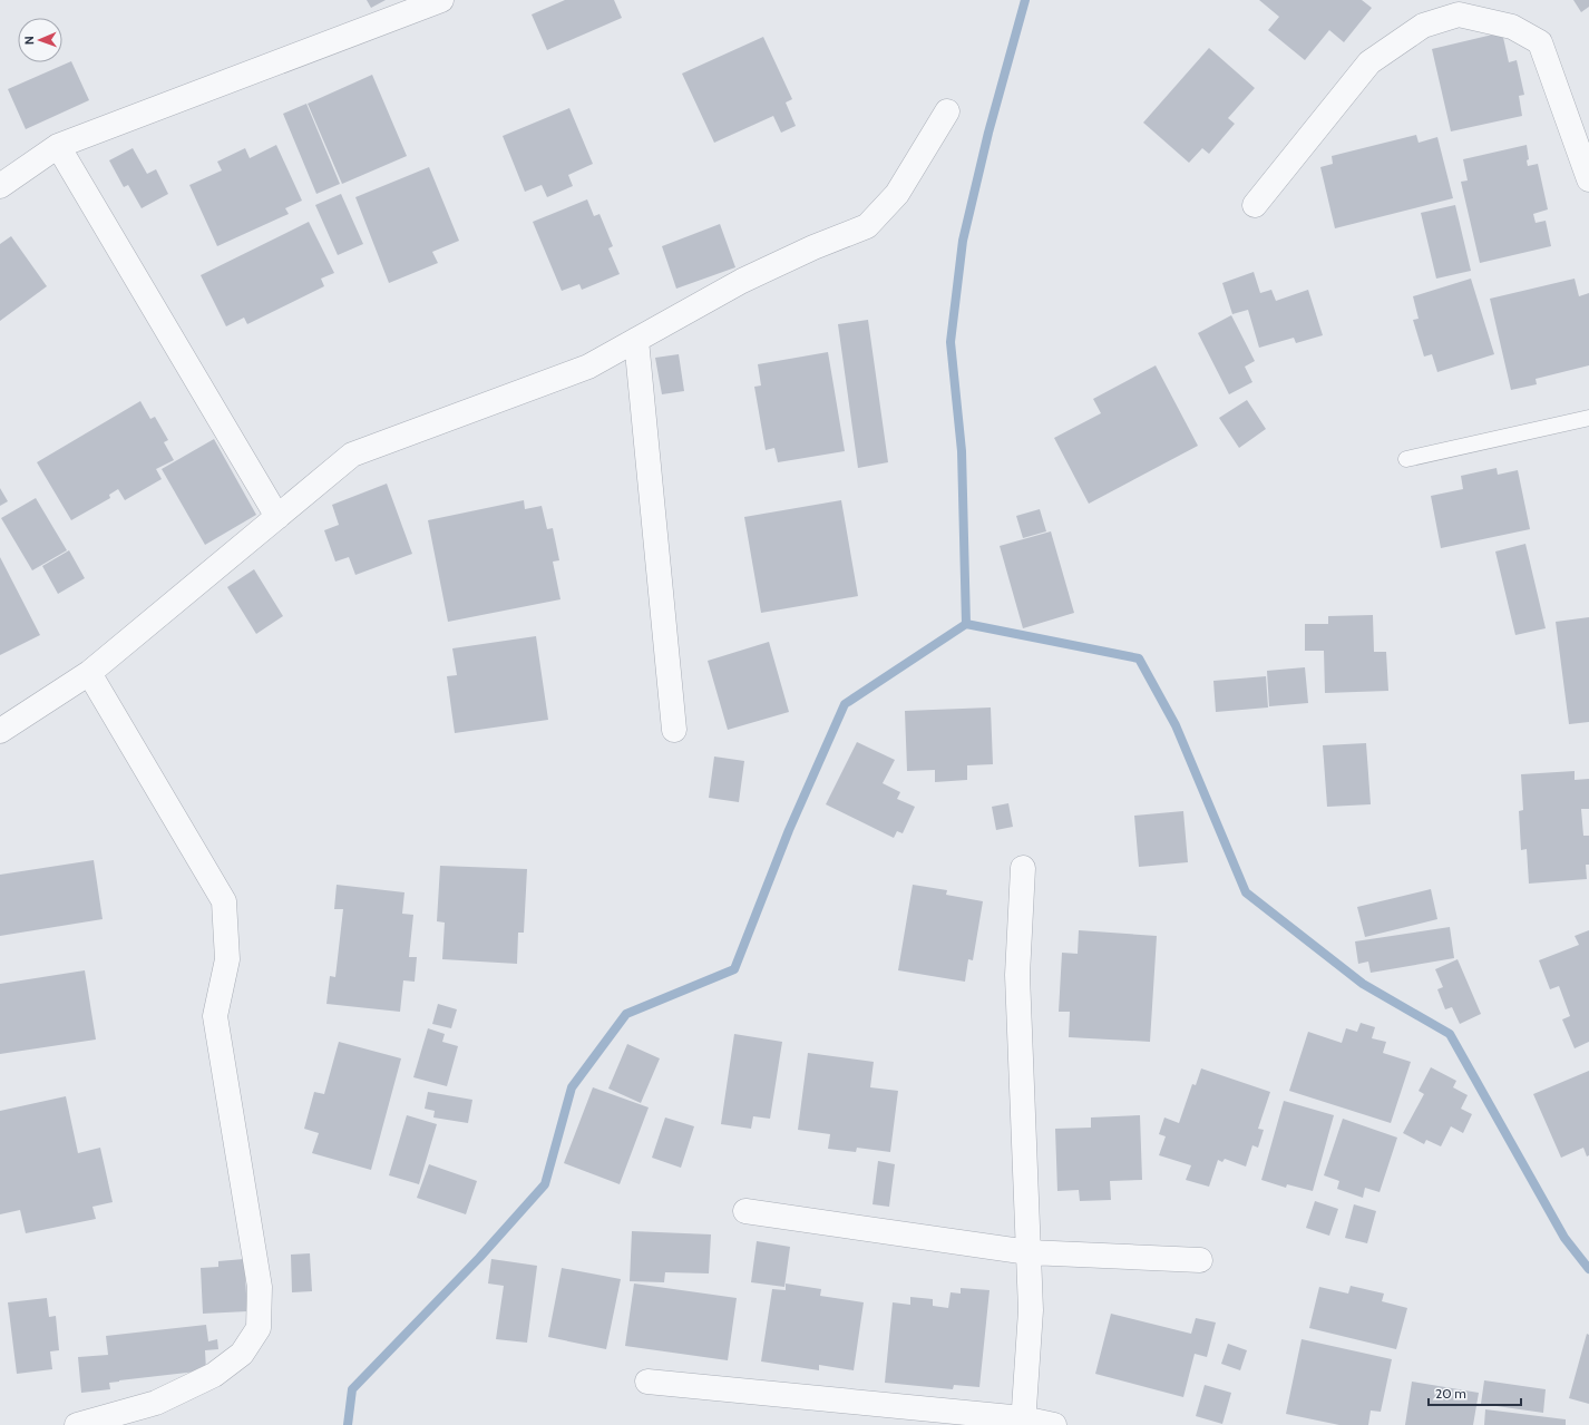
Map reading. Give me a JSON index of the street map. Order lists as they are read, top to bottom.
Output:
{
  "scale_bar": "20 m",
  "north": "left"
}
